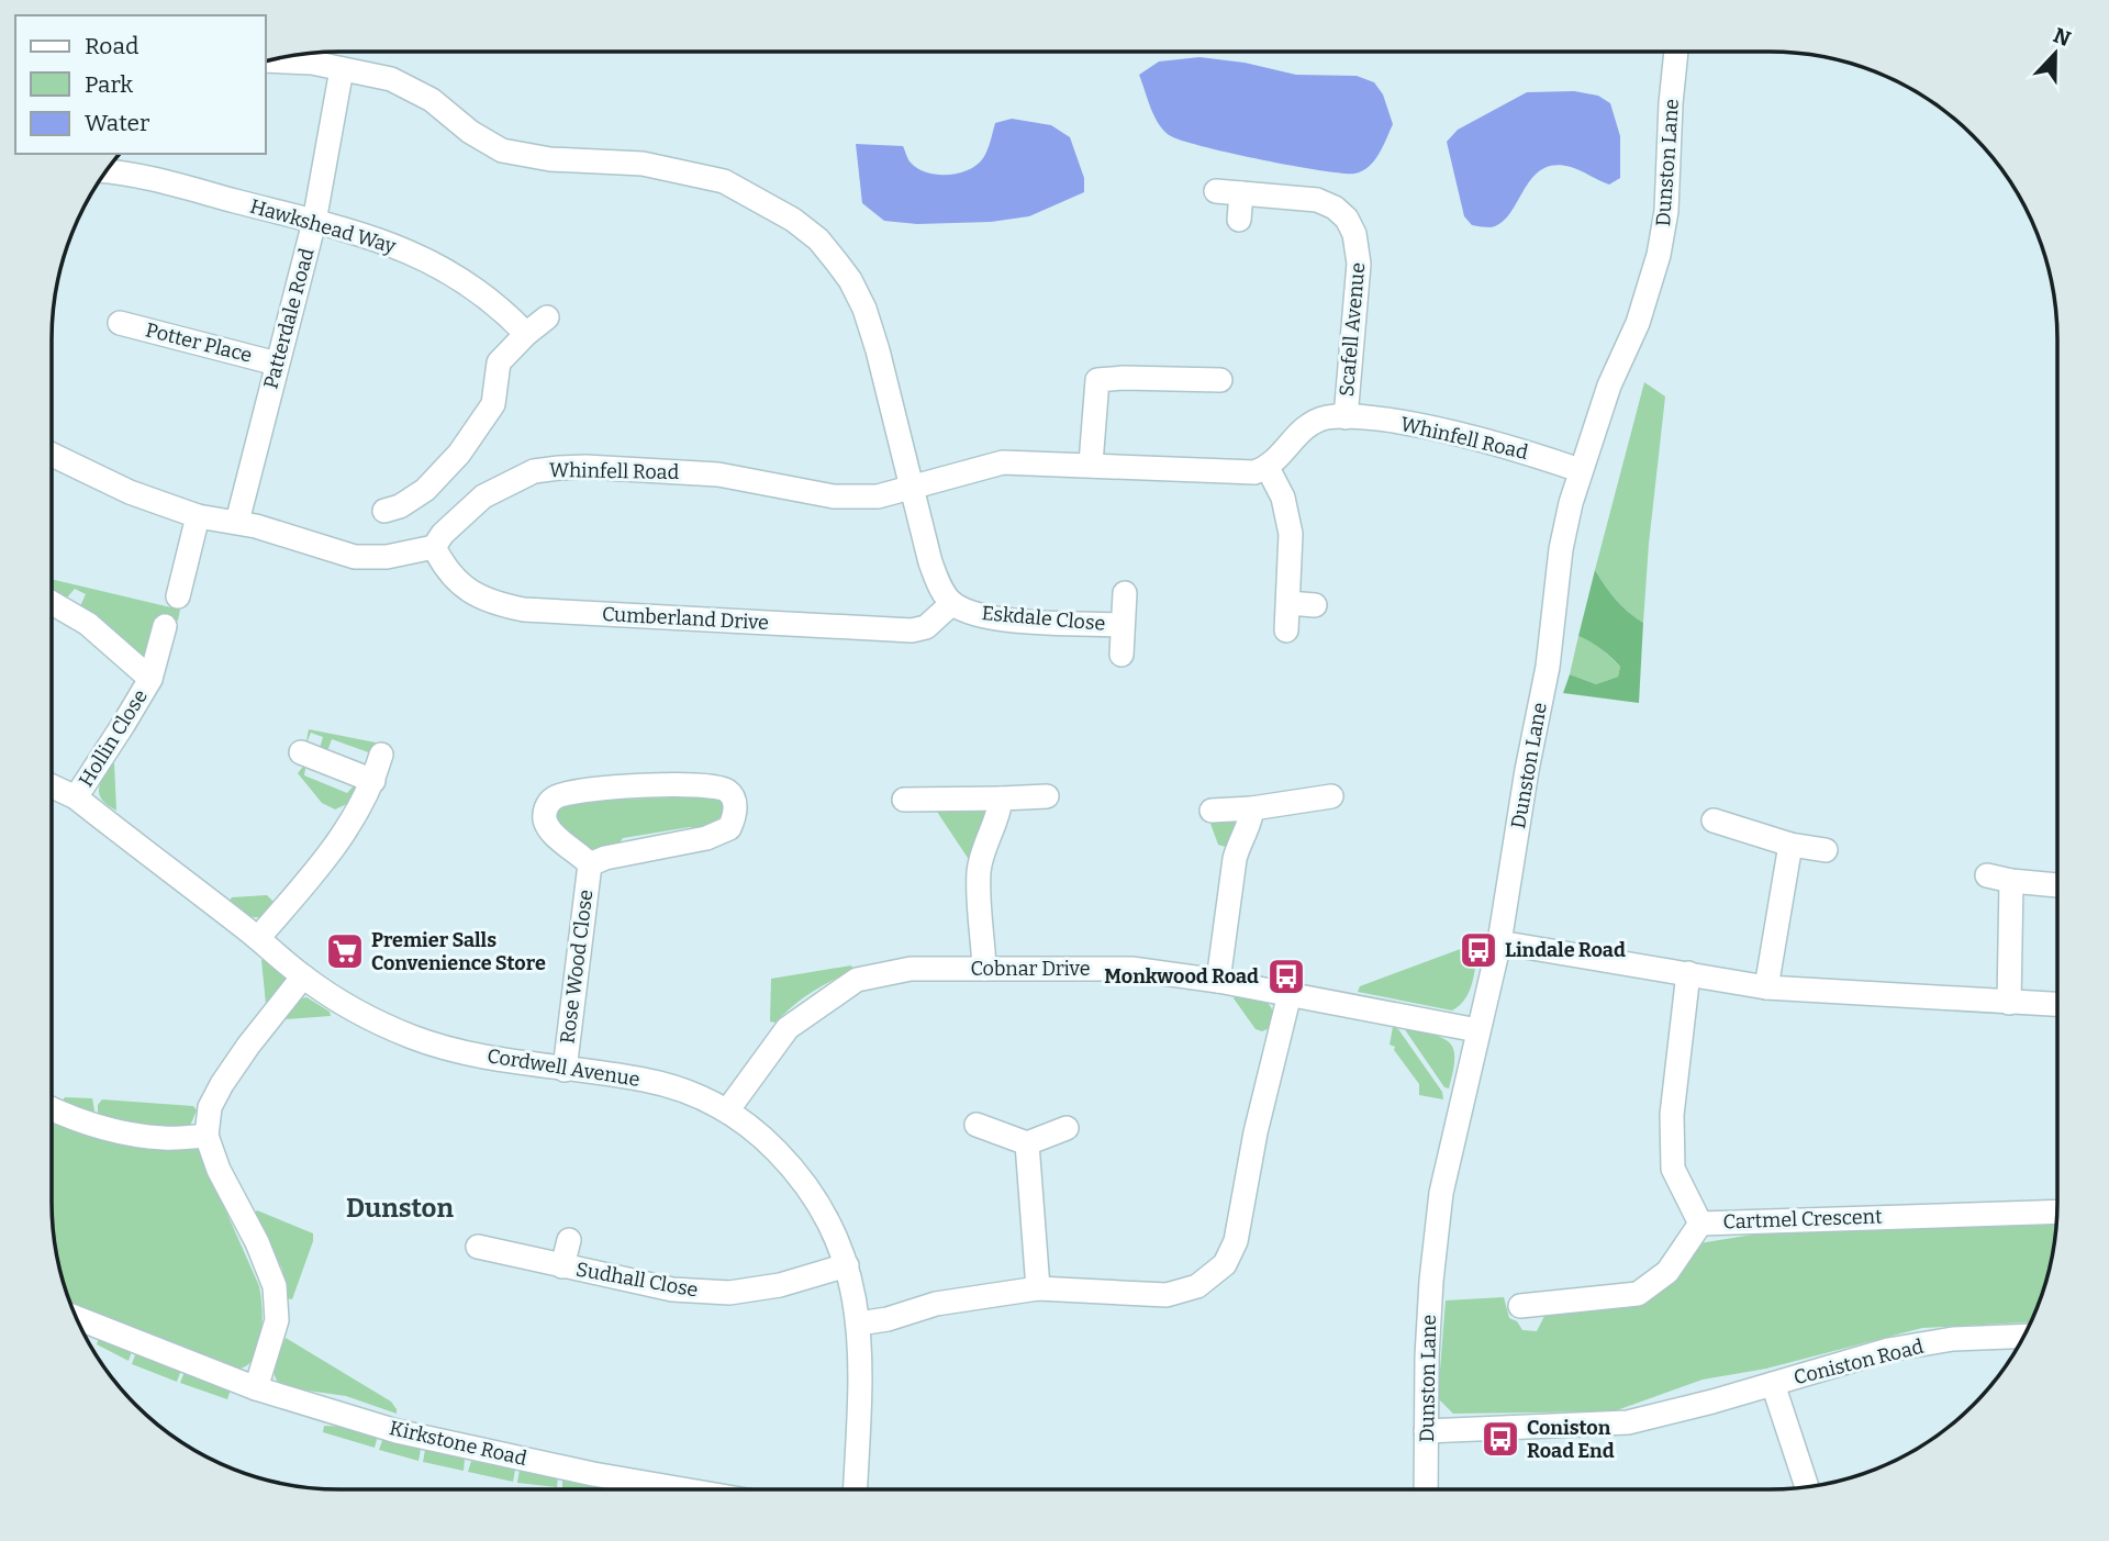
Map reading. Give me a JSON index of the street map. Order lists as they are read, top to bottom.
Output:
{
  "streets": {
    "street": [
      "Dunston Lane",
      "Hawkshead Way",
      "Patterdale Road",
      "Scafell Avenue",
      "Potter Place",
      "Whinfell Road",
      "Cumberland Drive",
      "Eskdale Close",
      "Hollin Close",
      "Rose Wood Close",
      "Cobnar Drive",
      "Cordwell Avenue",
      "Cartmel Crescent",
      "Sudhall Close",
      "Coniston Road",
      "Kirkstone Road"
    ]
  },
  "crossings": [
    ["Dunston Lane", "Whinfell Road"],
    ["Dunston Lane", "Cobnar Drive"],
    ["Dunston Lane", "Coniston Road"],
    ["Hawkshead Way", "Patterdale Road"],
    ["Patterdale Road", "Potter Place"],
    ["Scafell Avenue", "Whinfell Road"],
    ["Whinfell Road", "Cumberland Drive"],
    ["Cumberland Drive", "Eskdale Close"],
    ["Hollin Close", "Cordwell Avenue"],
    ["Rose Wood Close", "Cordwell Avenue"],
    ["Cobnar Drive", "Cordwell Avenue"],
    ["Cordwell Avenue", "Sudhall Close"]
  ],
  "districts": ["Dunston"],
  "places": {
    "bus stop": ["Lindale Road", "Monkwood Road", "Coniston Road End"],
    "supermarket": ["Premier Salls Convenience Store"]
  },
  "legend": ["Road", "Park", "Water"],
  "north": "top"
}
